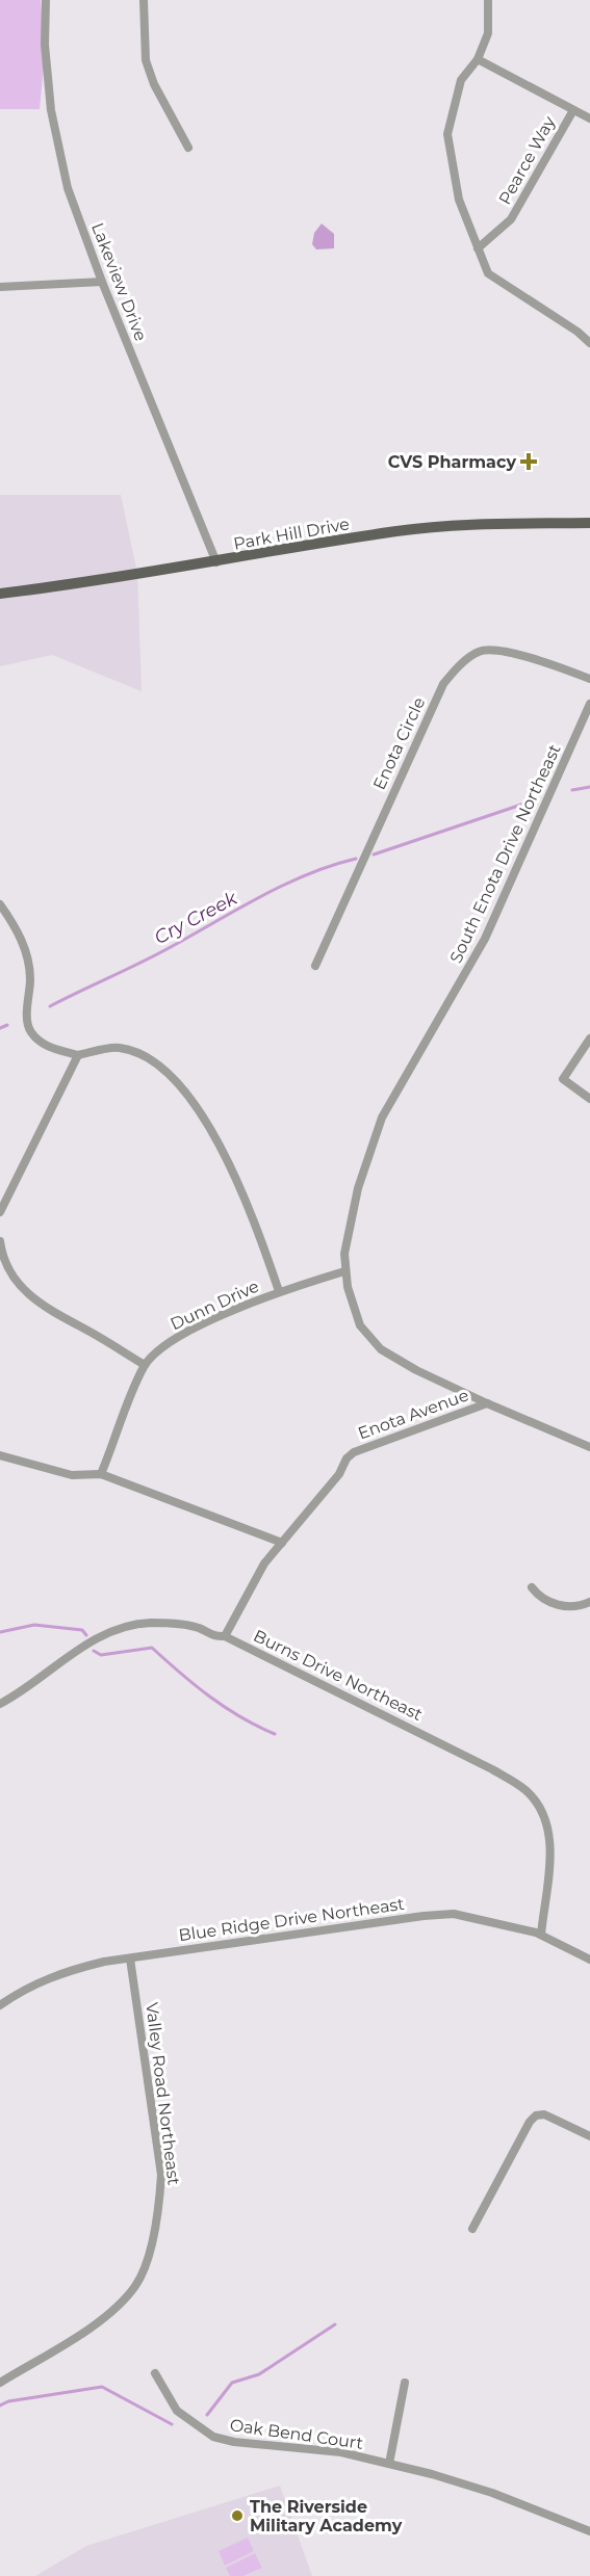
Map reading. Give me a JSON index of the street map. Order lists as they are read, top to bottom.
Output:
{
  "streets": {
    "main road": ["Park Hill Drive"],
    "street": [
      "Pearce Way",
      "Lakeview Drive",
      "Enota Circle",
      "South Enota Drive Northeast",
      "Dunn Drive",
      "Enota Avenue",
      "Burns Drive Northeast",
      "Blue Ridge Drive Northeast",
      "Valley Road Northeast",
      "Oak Bend Court"
    ]
  },
  "crossings": [
    ["Lakeview Drive", "Park Hill Drive"],
    ["South Enota Drive Northeast", "Dunn Drive"],
    ["South Enota Drive Northeast", "Enota Avenue"],
    ["Enota Avenue", "Burns Drive Northeast"],
    ["Burns Drive Northeast", "Blue Ridge Drive Northeast"],
    ["Blue Ridge Drive Northeast", "Valley Road Northeast"]
  ],
  "water": ["Cry Creek"],
  "places": {
    "health": ["CVS Pharmacy"],
    "other": ["The Riverside Military Academy"]
  }
}
